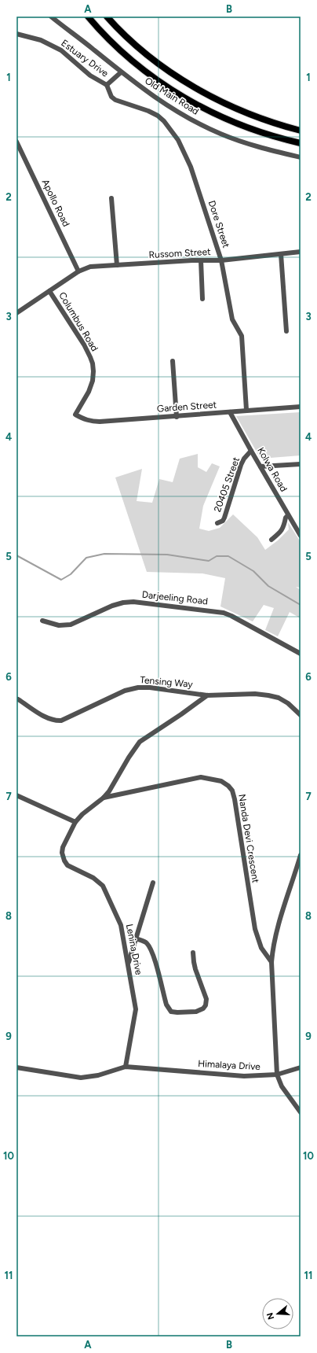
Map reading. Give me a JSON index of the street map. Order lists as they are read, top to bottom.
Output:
{
  "streets": {
    "street": [
      "Estuary Drive",
      "Old Main Road",
      "Apollo Road",
      "Dore Street",
      "Russom Street",
      "Columbus Road",
      "Garden Street",
      "Kolwa Road",
      "20405 Street",
      "Darjeeling Road",
      "Tensing Way",
      "Nanda Devi Crescent",
      "Lenina Drive",
      "Himalaya Drive"
    ]
  },
  "crossings": [
    ["Estuary Drive", "Dore Street"],
    ["Apollo Road", "Russom Street"],
    ["Dore Street", "Russom Street"],
    ["Dore Street", "Garden Street"],
    ["Russom Street", "Columbus Road"],
    ["Columbus Road", "Garden Street"],
    ["Garden Street", "Kolwa Road"],
    ["Kolwa Road", "20405 Street"],
    ["Lenina Drive", "Himalaya Drive"]
  ],
  "north": "left",
  "grid": {
    "columns": ["A", "B"],
    "rows": [
      "1",
      "2",
      "3",
      "4",
      "5",
      "6",
      "7",
      "8",
      "9",
      "10",
      "11"
    ]
  }
}
